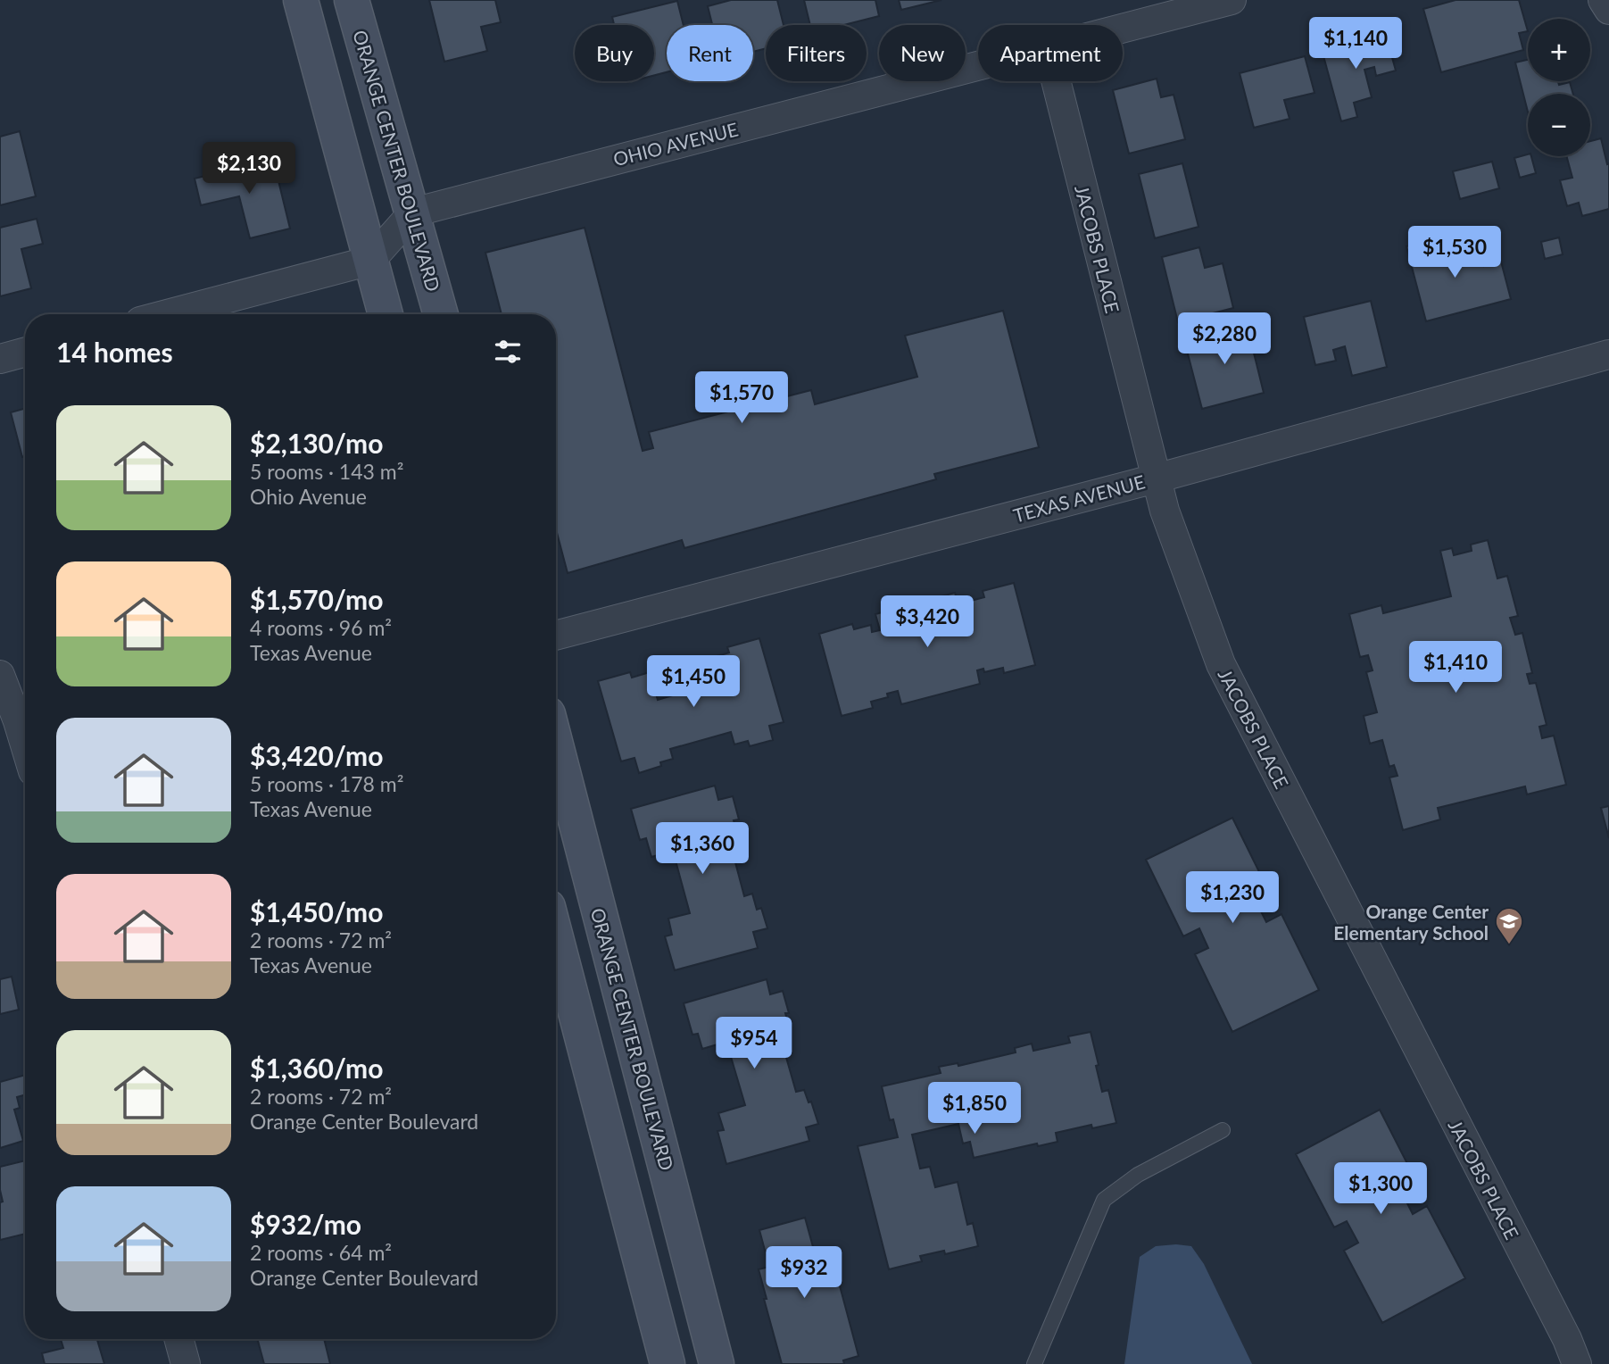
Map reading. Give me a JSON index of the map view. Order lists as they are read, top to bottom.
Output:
{
  "streets": {
    "street": [
      "OHIO AVENUE",
      "ORANGE CENTER BOULEVARD",
      "JACOBS PLACE",
      "TEXAS AVENUE"
    ]
  },
  "crossings": [
    ["OHIO AVENUE", "ORANGE CENTER BOULEVARD"],
    ["JACOBS PLACE", "TEXAS AVENUE"]
  ],
  "places": {
    "school or university": ["Orange Center Elementary School"]
  },
  "page": {
    "price": [
      "$1,140",
      "$2,130",
      "$1,530",
      "$2,280",
      "$1,570",
      "$3,420",
      "$1,410",
      "$1,450",
      "$1,360",
      "$1,230",
      "$954",
      "$1,850",
      "$1,300",
      "$932"
    ],
    "map_buttons": ["+", "−"],
    "chip": [
      "Buy",
      "Rent",
      "Filters",
      "New",
      "Apartment"
    ],
    "heading": "14 homes",
    "list": [
      {
        "name": "$2,130/mo",
        "note": "5 rooms · 143 m² · Ohio Avenue"
      },
      {
        "name": "$1,570/mo",
        "note": "4 rooms · 96 m² · Texas Avenue"
      },
      {
        "name": "$3,420/mo",
        "note": "5 rooms · 178 m² · Texas Avenue"
      },
      {
        "name": "$1,450/mo",
        "note": "2 rooms · 72 m² · Texas Avenue"
      },
      {
        "name": "$1,360/mo",
        "note": "2 rooms · 72 m² · Orange Center Boulevard"
      },
      {
        "name": "$932/mo",
        "note": "2 rooms · 64 m² · Orange Center Boulevard"
      }
    ]
  }
}
